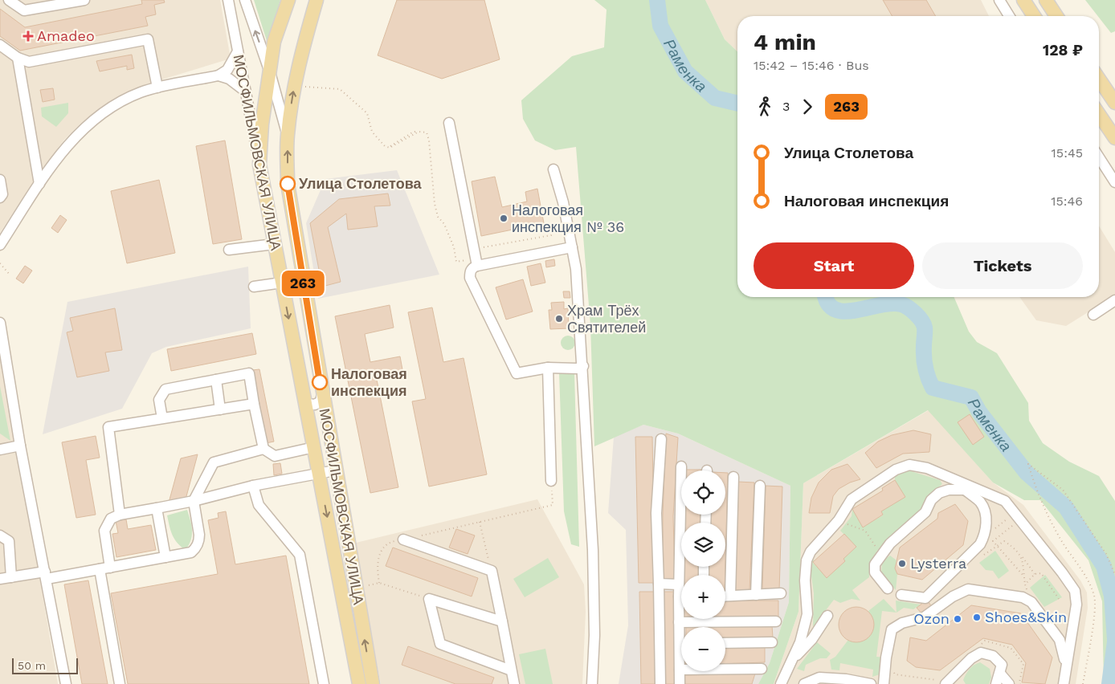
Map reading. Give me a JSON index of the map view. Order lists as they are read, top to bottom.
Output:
{
  "streets": {
    "main road": ["МОСФИЛЬМОВСКАЯ УЛИЦА"]
  },
  "water": ["Раменка"],
  "places": {
    "health": ["Amadeo"],
    "other": [
      "Улица Столетова",
      "Налоговая инспекция № 36",
      "Храм Трёх Святителей",
      "Налоговая инспекция",
      "Lysterra",
      "Shoes&Skin",
      "Ozon"
    ]
  },
  "lines": ["bus line 263"],
  "scale_bar": "50 m",
  "page": {
    "on_map": "263",
    "heading": ["4 min", "15:42 – 15:46 · Bus", "128 ₽"],
    "legs": ["3", "263"],
    "list": [
      {
        "name": "Улица Столетова",
        "value": "15:45"
      },
      {
        "name": "Налоговая инспекция",
        "value": "15:46"
      }
    ],
    "buttons": ["Start", "Tickets"],
    "map_buttons": ["+", "−"],
    "scale": "50 m"
  }
}
